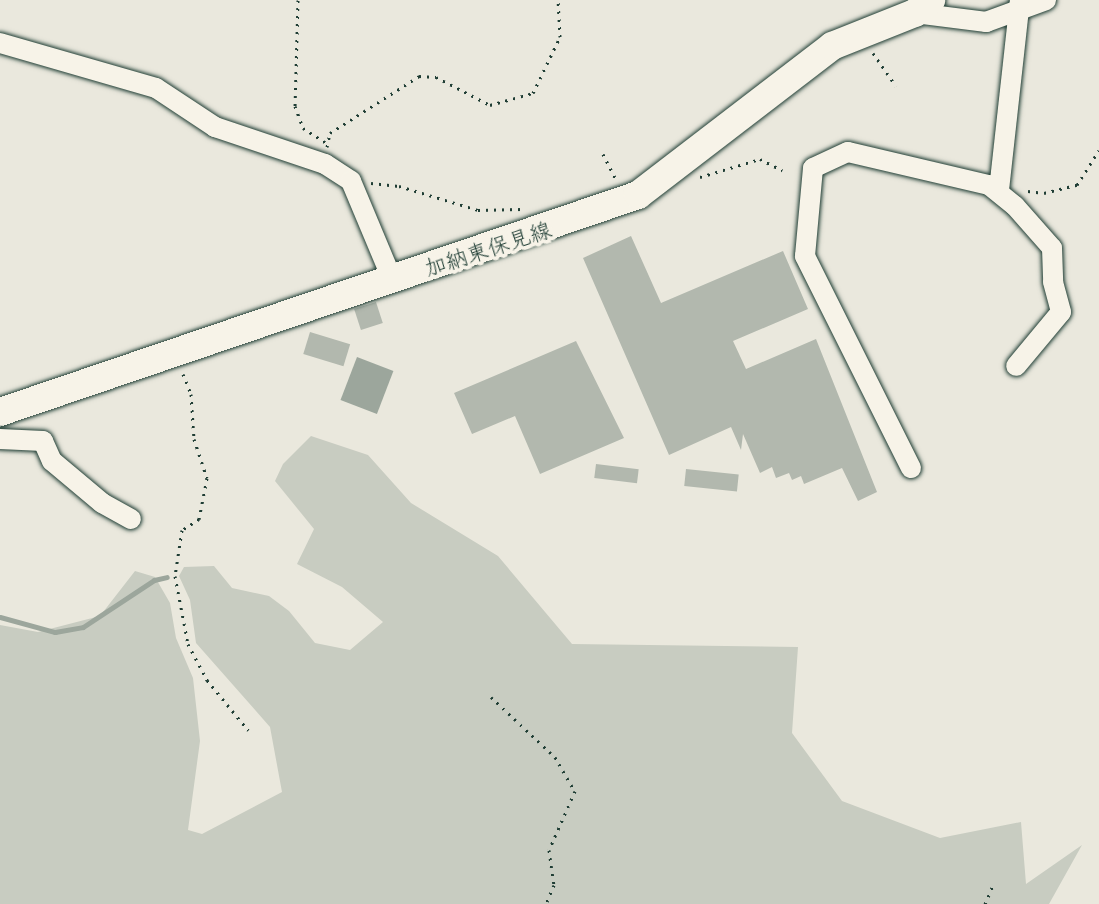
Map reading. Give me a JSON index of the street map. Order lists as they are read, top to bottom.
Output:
{
  "streets": {
    "main road": ["加納東保見線"]
  }
}
